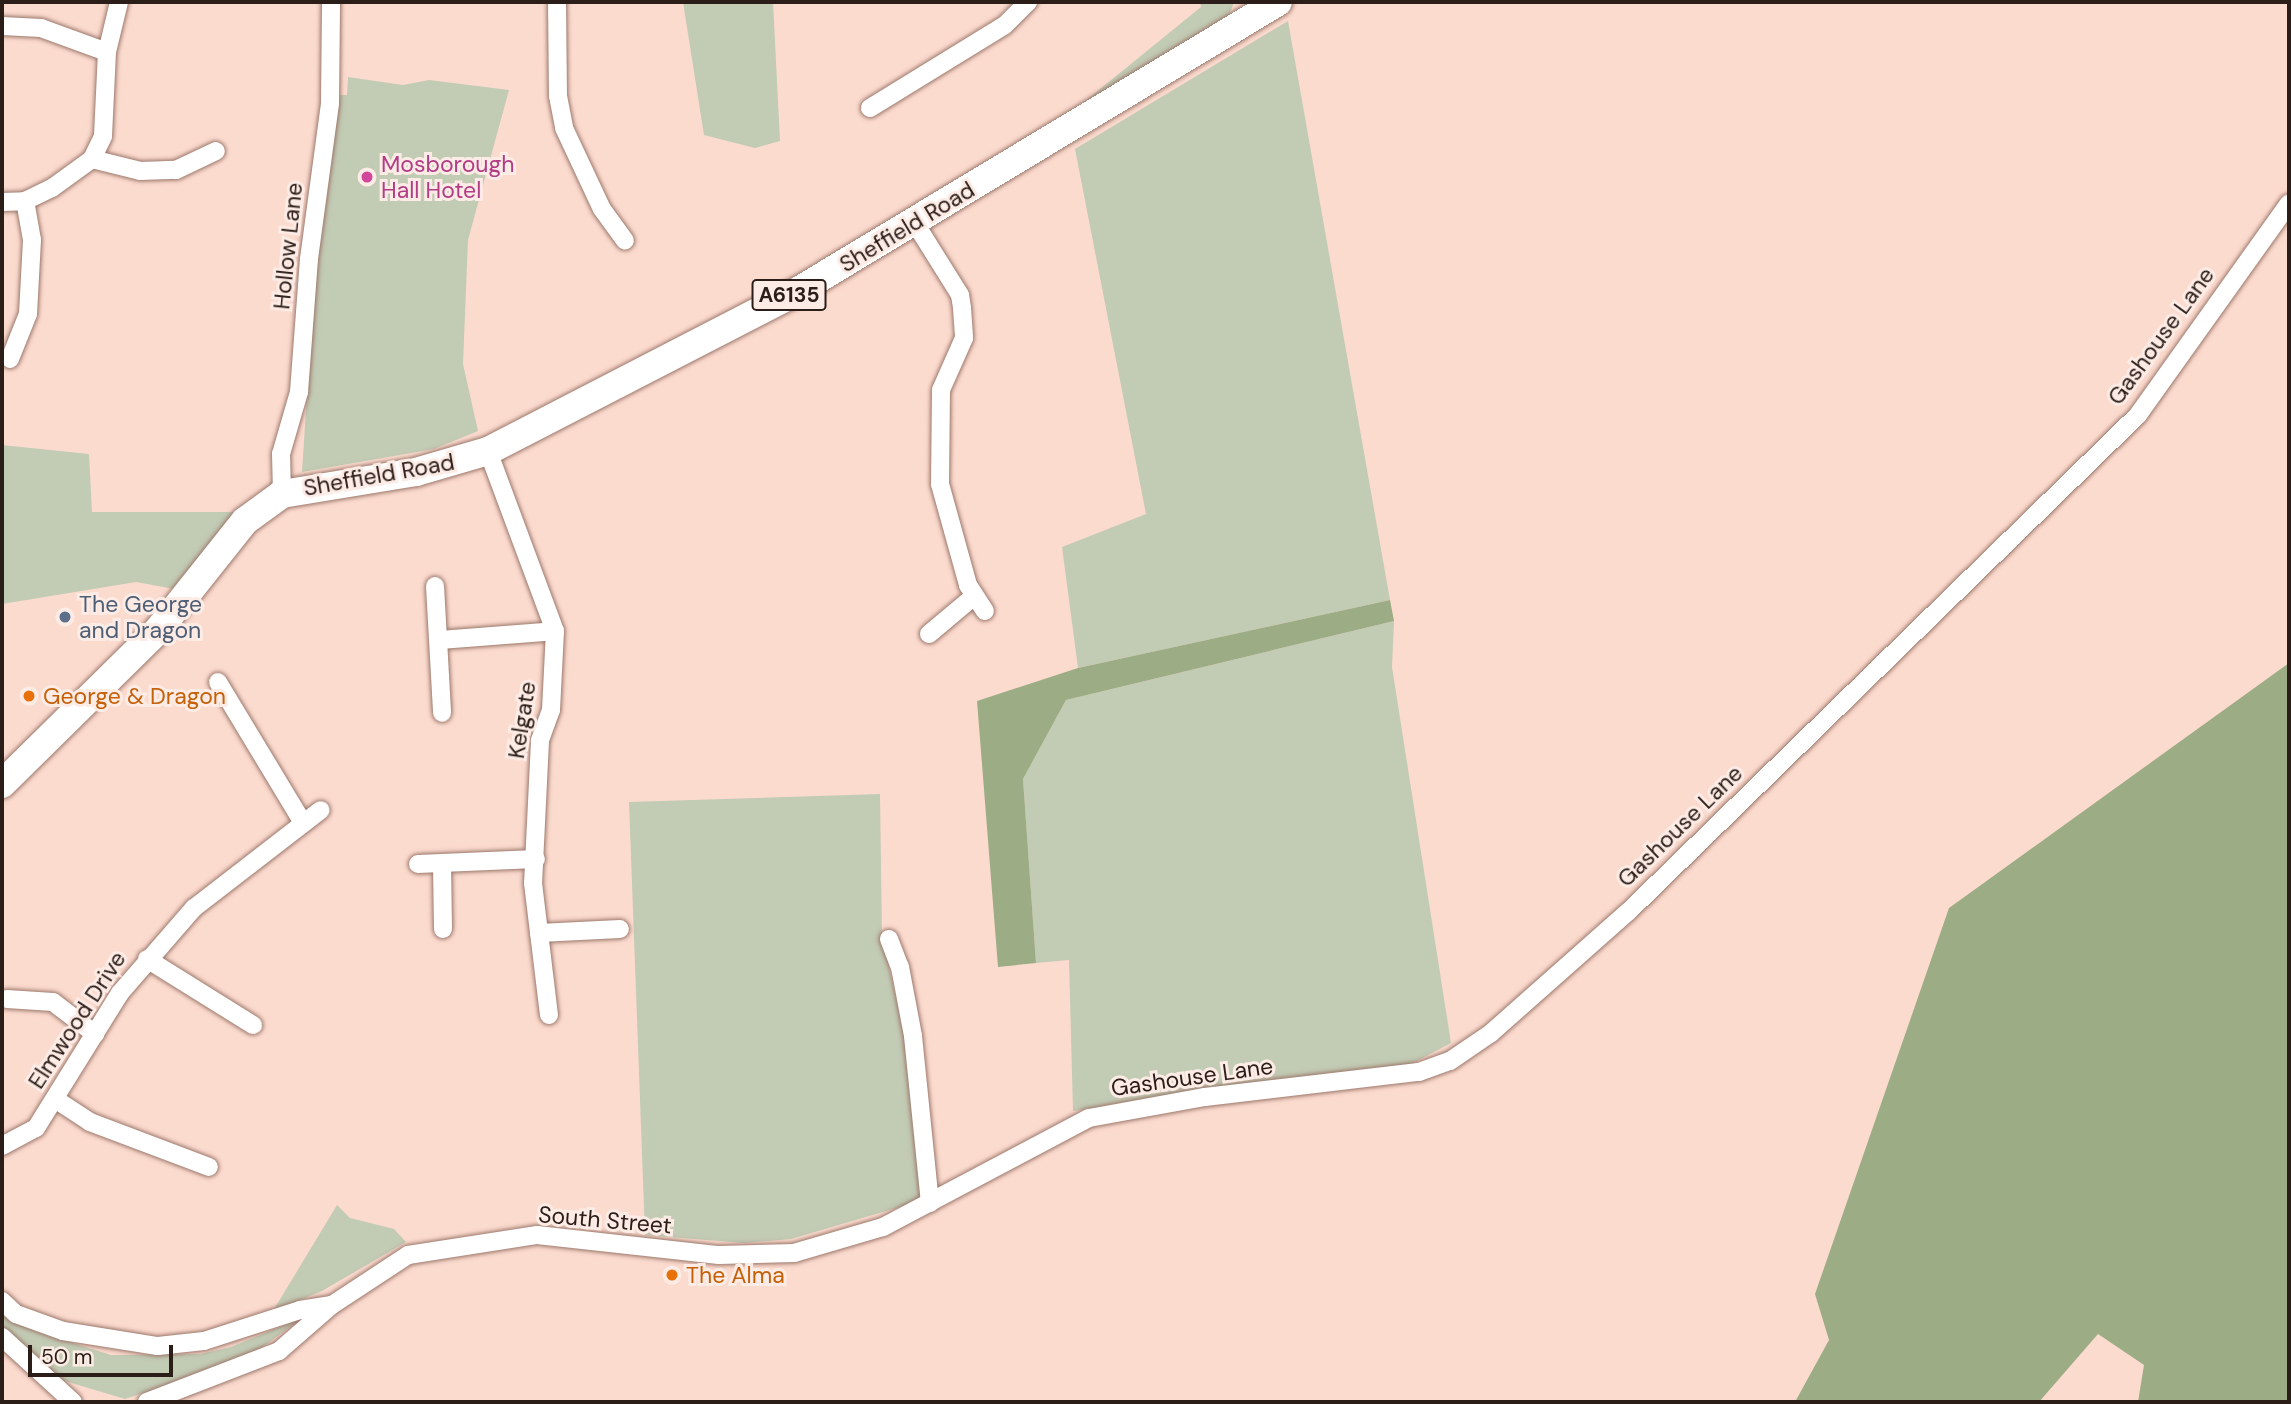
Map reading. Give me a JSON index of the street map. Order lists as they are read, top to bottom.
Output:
{
  "streets": {
    "main road": ["Sheffield Road", "A6135"],
    "street": [
      "Hollow Lane",
      "Gashouse Lane",
      "Kelgate",
      "Elmwood Drive",
      "South Street"
    ]
  },
  "crossings": [
    ["Sheffield Road", "Hollow Lane"],
    ["Sheffield Road", "A6135"],
    ["Sheffield Road", "Kelgate"],
    ["Hollow Lane", "A6135"],
    ["Gashouse Lane", "South Street"]
  ],
  "places": [
    "Mosborough Hall Hotel",
    "The George and Dragon",
    "George & Dragon",
    "The Alma"
  ],
  "scale_bar": "50 m"
}
